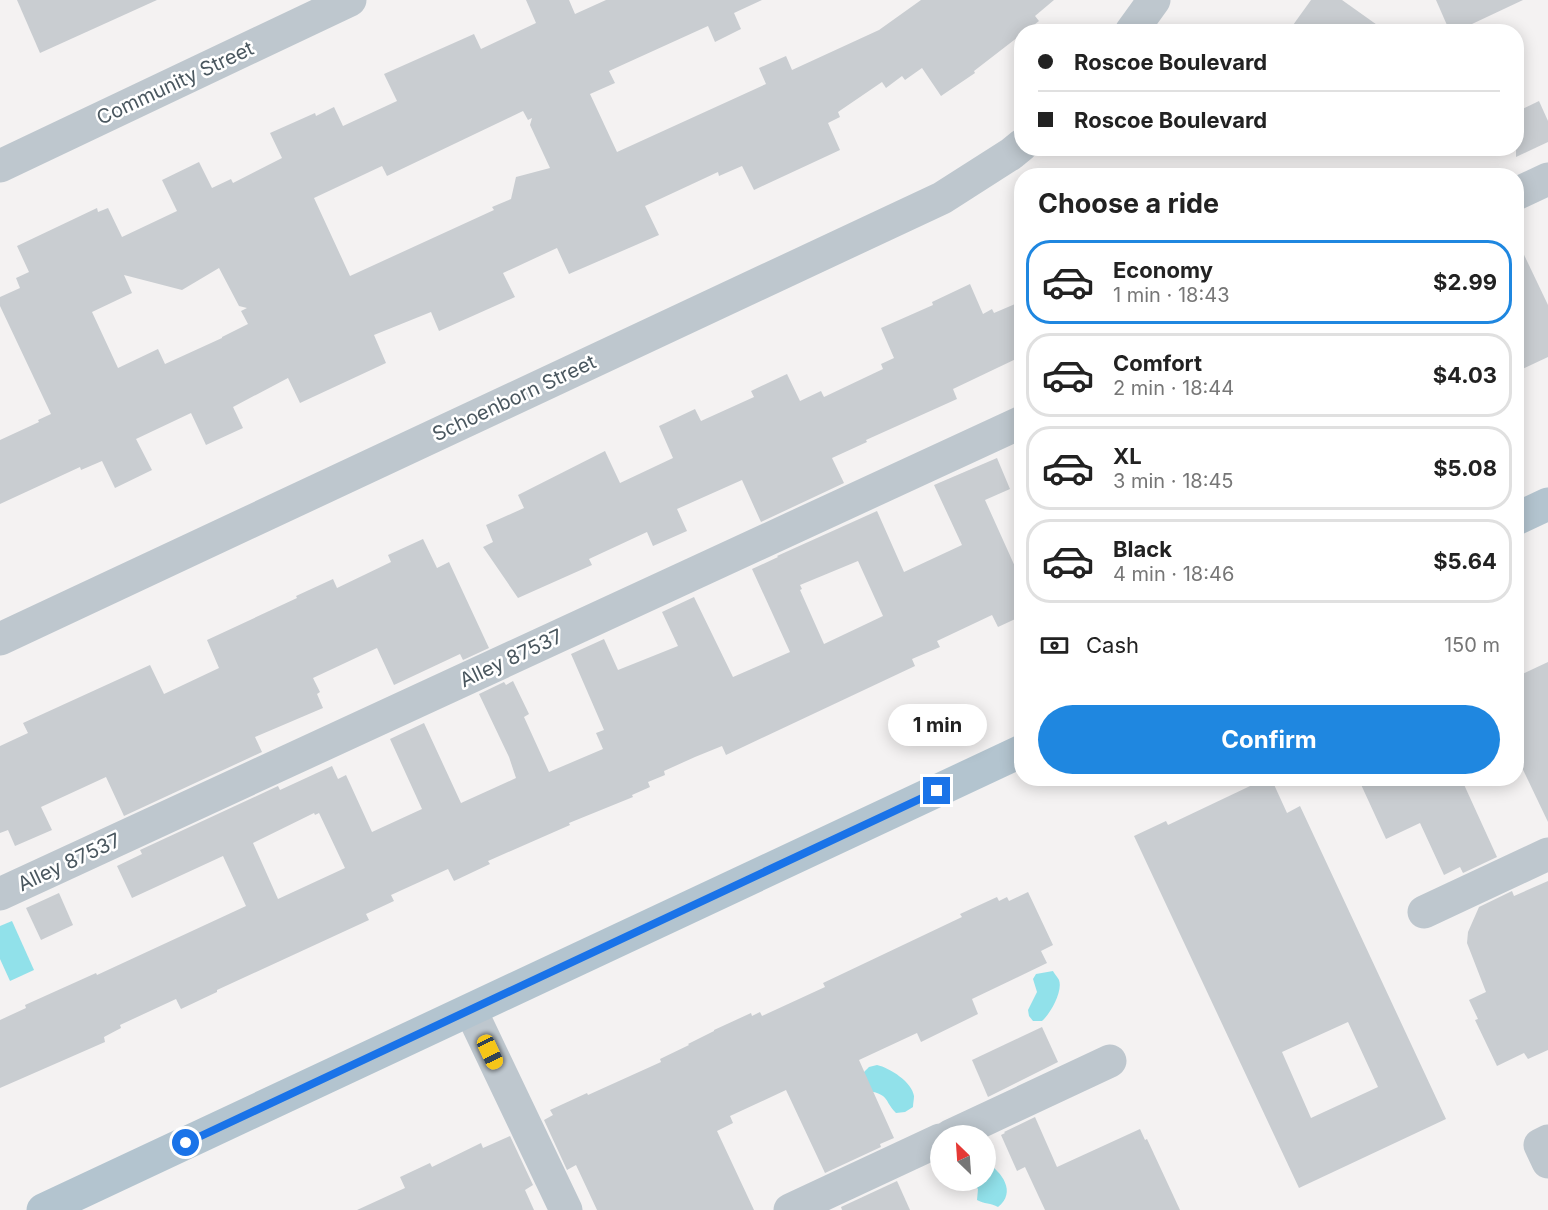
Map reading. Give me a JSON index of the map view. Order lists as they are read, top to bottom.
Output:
{
  "streets": {
    "street": ["Community Street", "Schoenborn Street", "Alley 87537"]
  },
  "north": "top left",
  "page": {
    "banner": ["Roscoe Boulevard", "Roscoe Boulevard"],
    "heading": "Choose a ride",
    "list": [
      {
        "name": "Economy",
        "note": "1 min · 18:43",
        "value": "$2.99"
      },
      {
        "name": "Comfort",
        "note": "2 min · 18:44",
        "value": "$4.03"
      },
      {
        "name": "XL",
        "note": "3 min · 18:45",
        "value": "$5.08"
      },
      {
        "name": "Black",
        "note": "4 min · 18:46",
        "value": "$5.64"
      }
    ],
    "pay": ["Cash", "150 m"],
    "buttons": "Confirm",
    "bubble": "1 min"
  }
}
